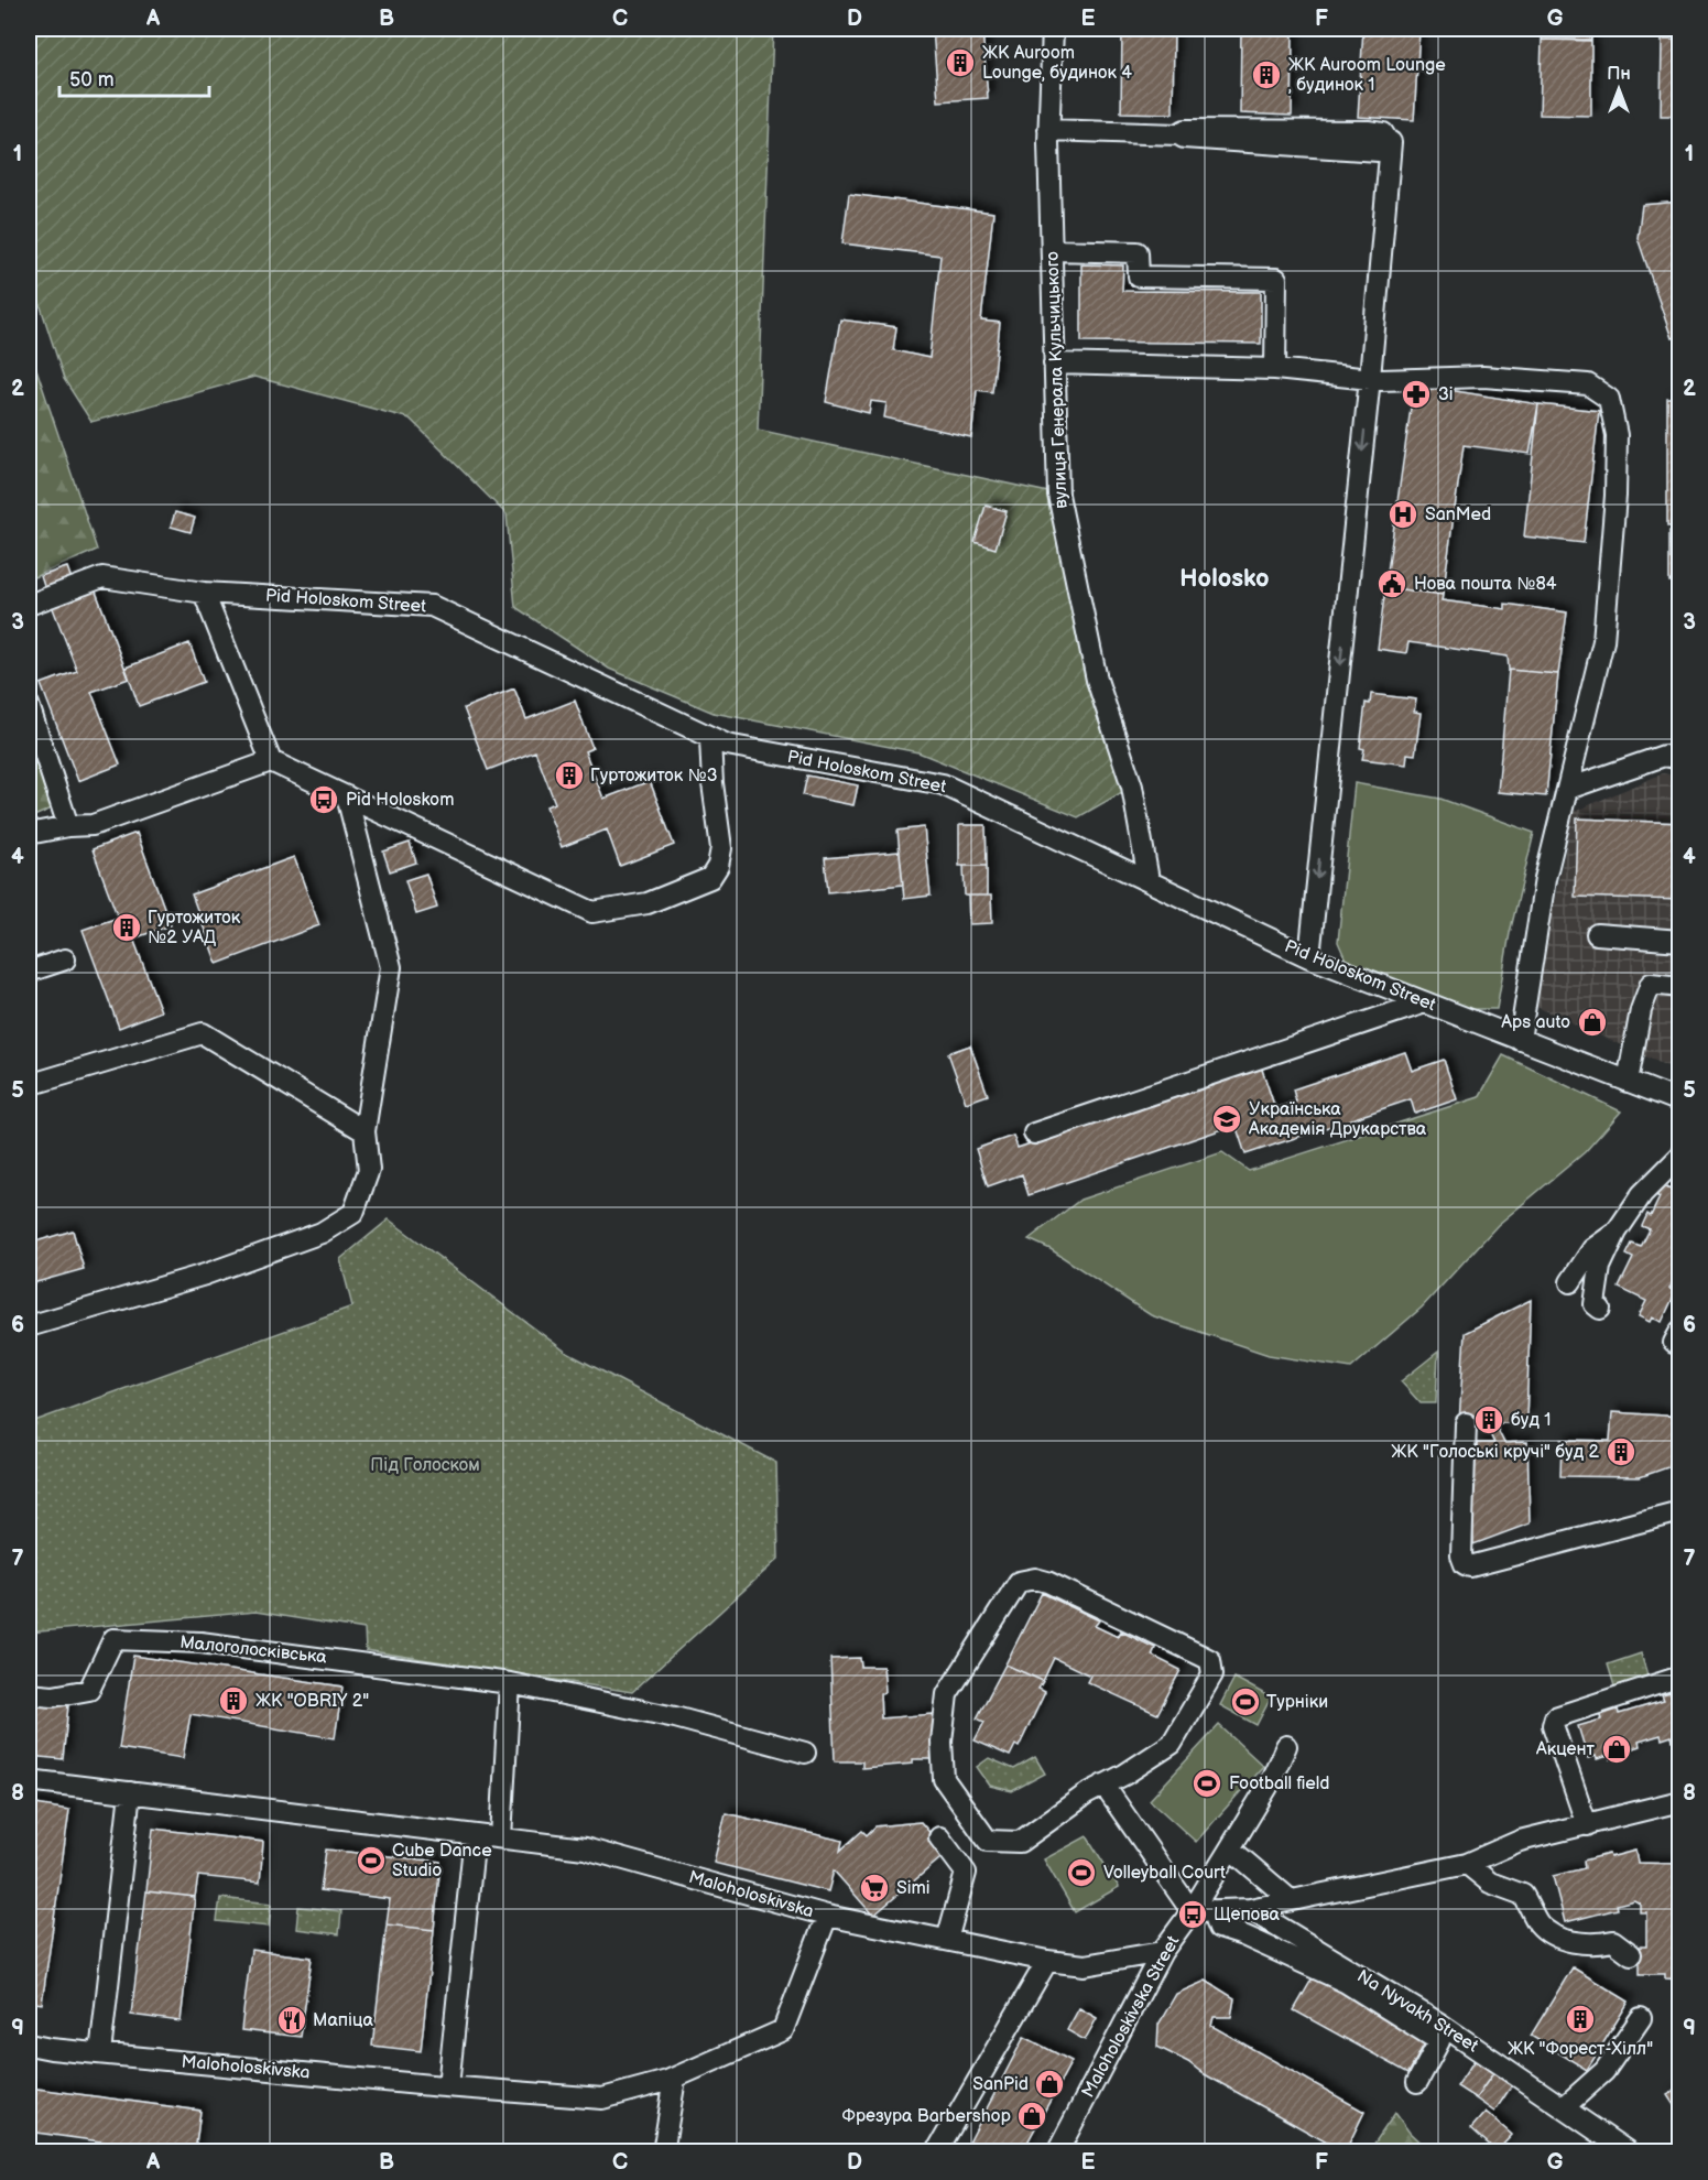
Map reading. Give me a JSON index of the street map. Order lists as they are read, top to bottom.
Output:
{
  "streets": {
    "street": [
      "вулиця Генерала Кульчицького",
      "Pid Holoskom Street",
      "Малоголосківська",
      "Maloholoskivska",
      "Na Nyvakh Street",
      "Maloholoskivska Street"
    ]
  },
  "crossings": [
    ["вулиця Генерала Кульчицького", "Pid Holoskom Street"]
  ],
  "districts": ["Holosko"],
  "parks": ["Під Голоском"],
  "places": {
    "building": [
      "ЖК Auroom Lounge, будинок 4",
      "ЖК Auroom Lounge , будинок 1",
      "Гуртожиток №3",
      "Гуртожиток №2 УАД",
      "буд 1",
      "ЖК \"Голоські кручі\" буд 2",
      "ЖК \"OBRIY 2\"",
      "ЖК \"Форест-Хілл\""
    ],
    "pharmacy": ["3i"],
    "hospital": ["SanMed"],
    "public building": ["Нова пошта №84"],
    "bus stop": ["Pid Holoskom", "Щепова"],
    "shop": [
      "Aps auto",
      "Акцент",
      "SanPid",
      "Фрезура Barbershop"
    ],
    "school or university": ["Українська Академія Друкарства"],
    "sports": [
      "Турніки",
      "Football field",
      "Cube Dance Studio",
      "Volleyball Court"
    ],
    "supermarket": ["Simi"],
    "restaurant": ["Мапіца"]
  },
  "scale_bar": "50 m",
  "north": "top",
  "grid": {
    "columns": [
      "A",
      "B",
      "C",
      "D",
      "E",
      "F",
      "G"
    ],
    "rows": [
      "1",
      "2",
      "3",
      "4",
      "5",
      "6",
      "7",
      "8",
      "9"
    ]
  }
}
